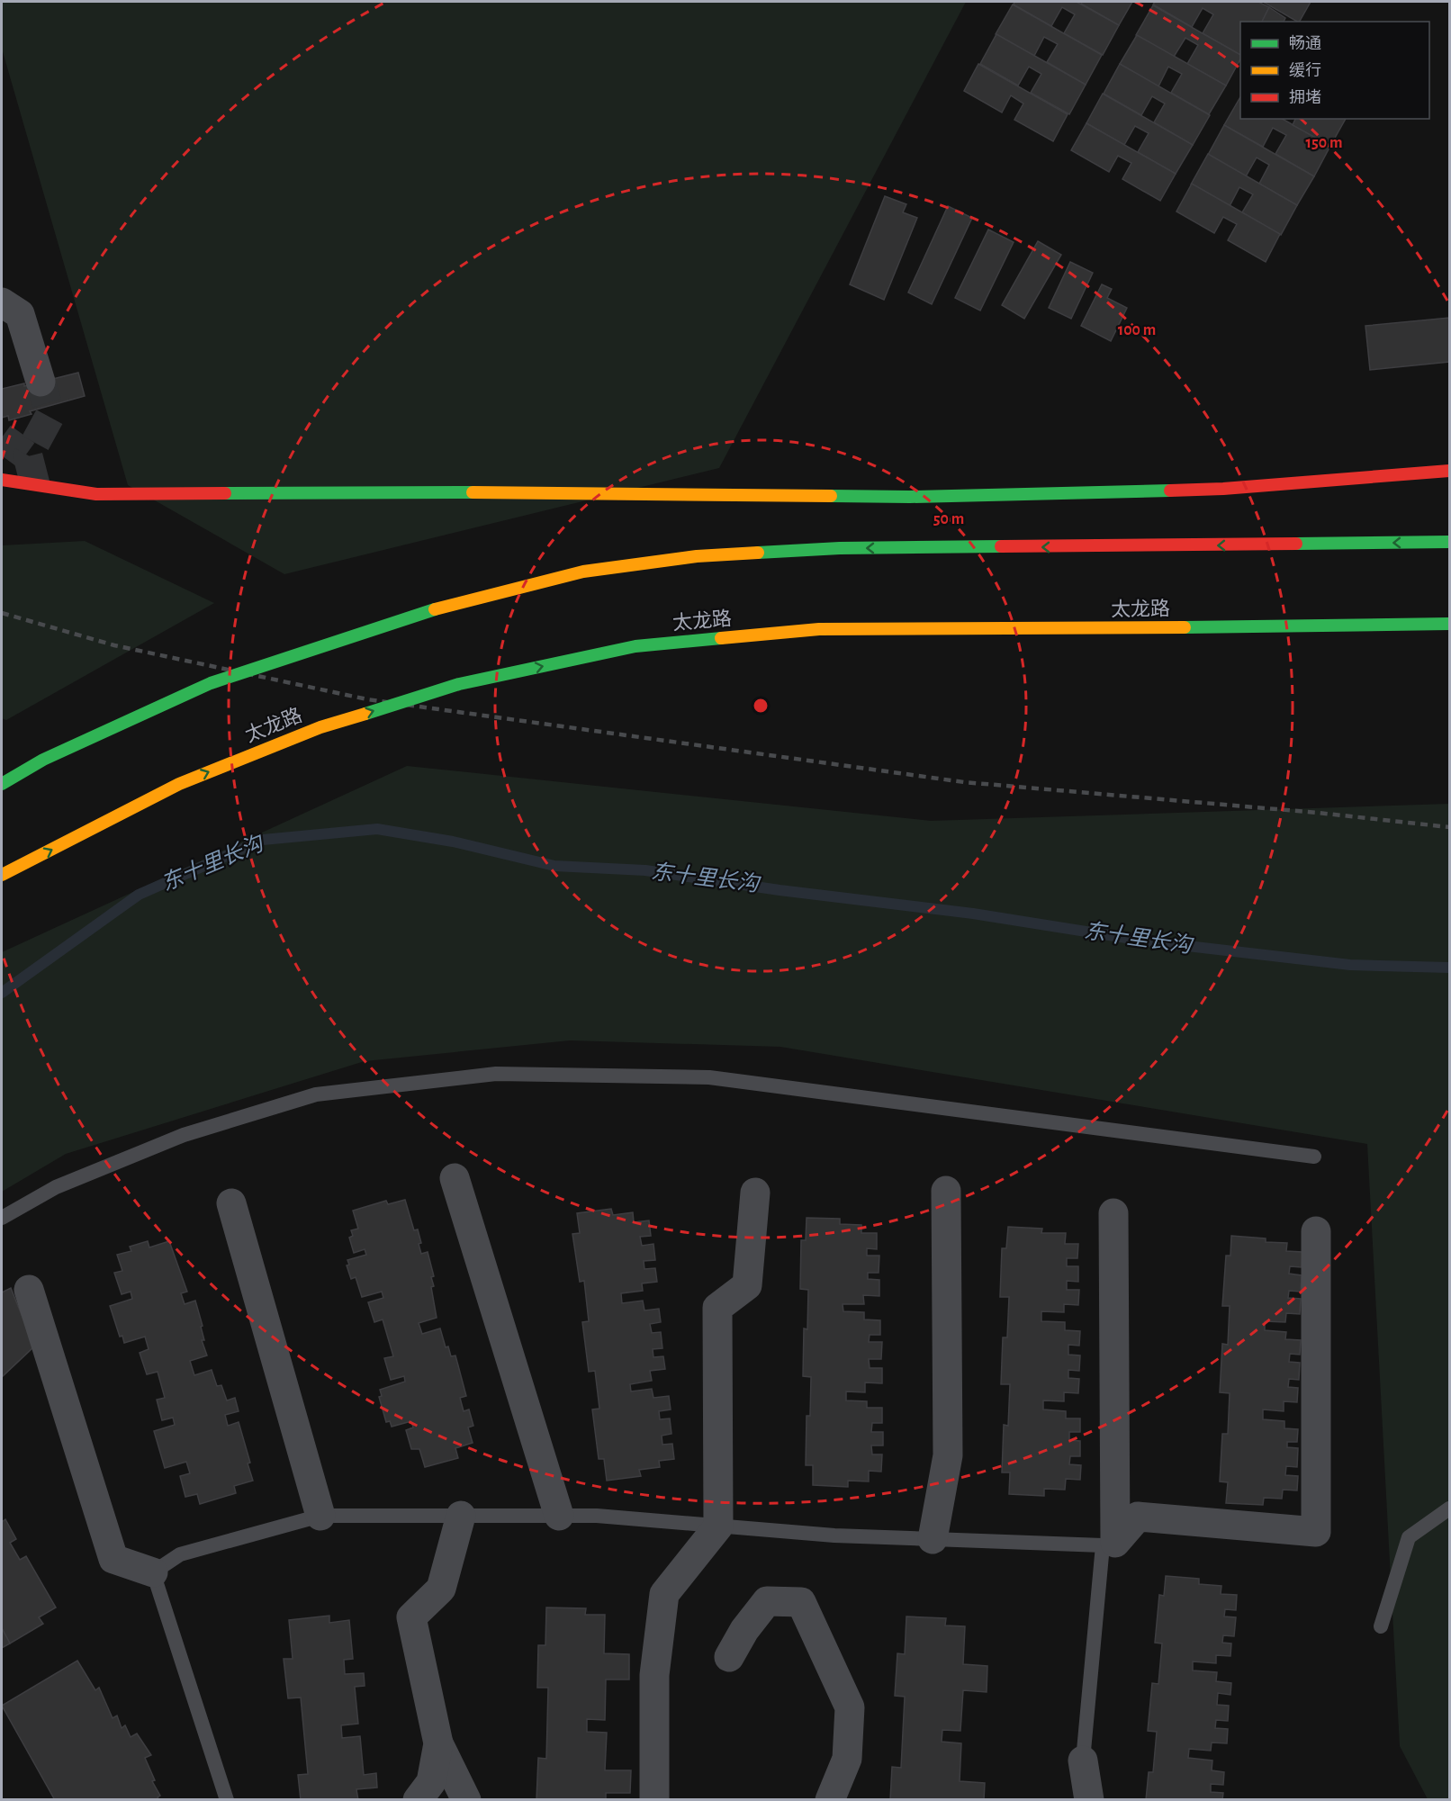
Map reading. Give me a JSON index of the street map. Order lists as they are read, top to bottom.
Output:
{
  "streets": {
    "street": ["太龙路"]
  },
  "water": ["东十里长沟"],
  "legend": ["畅通", "缓行", "拥堵"],
  "rings": ["150 m", "100 m", "50 m"]
}
